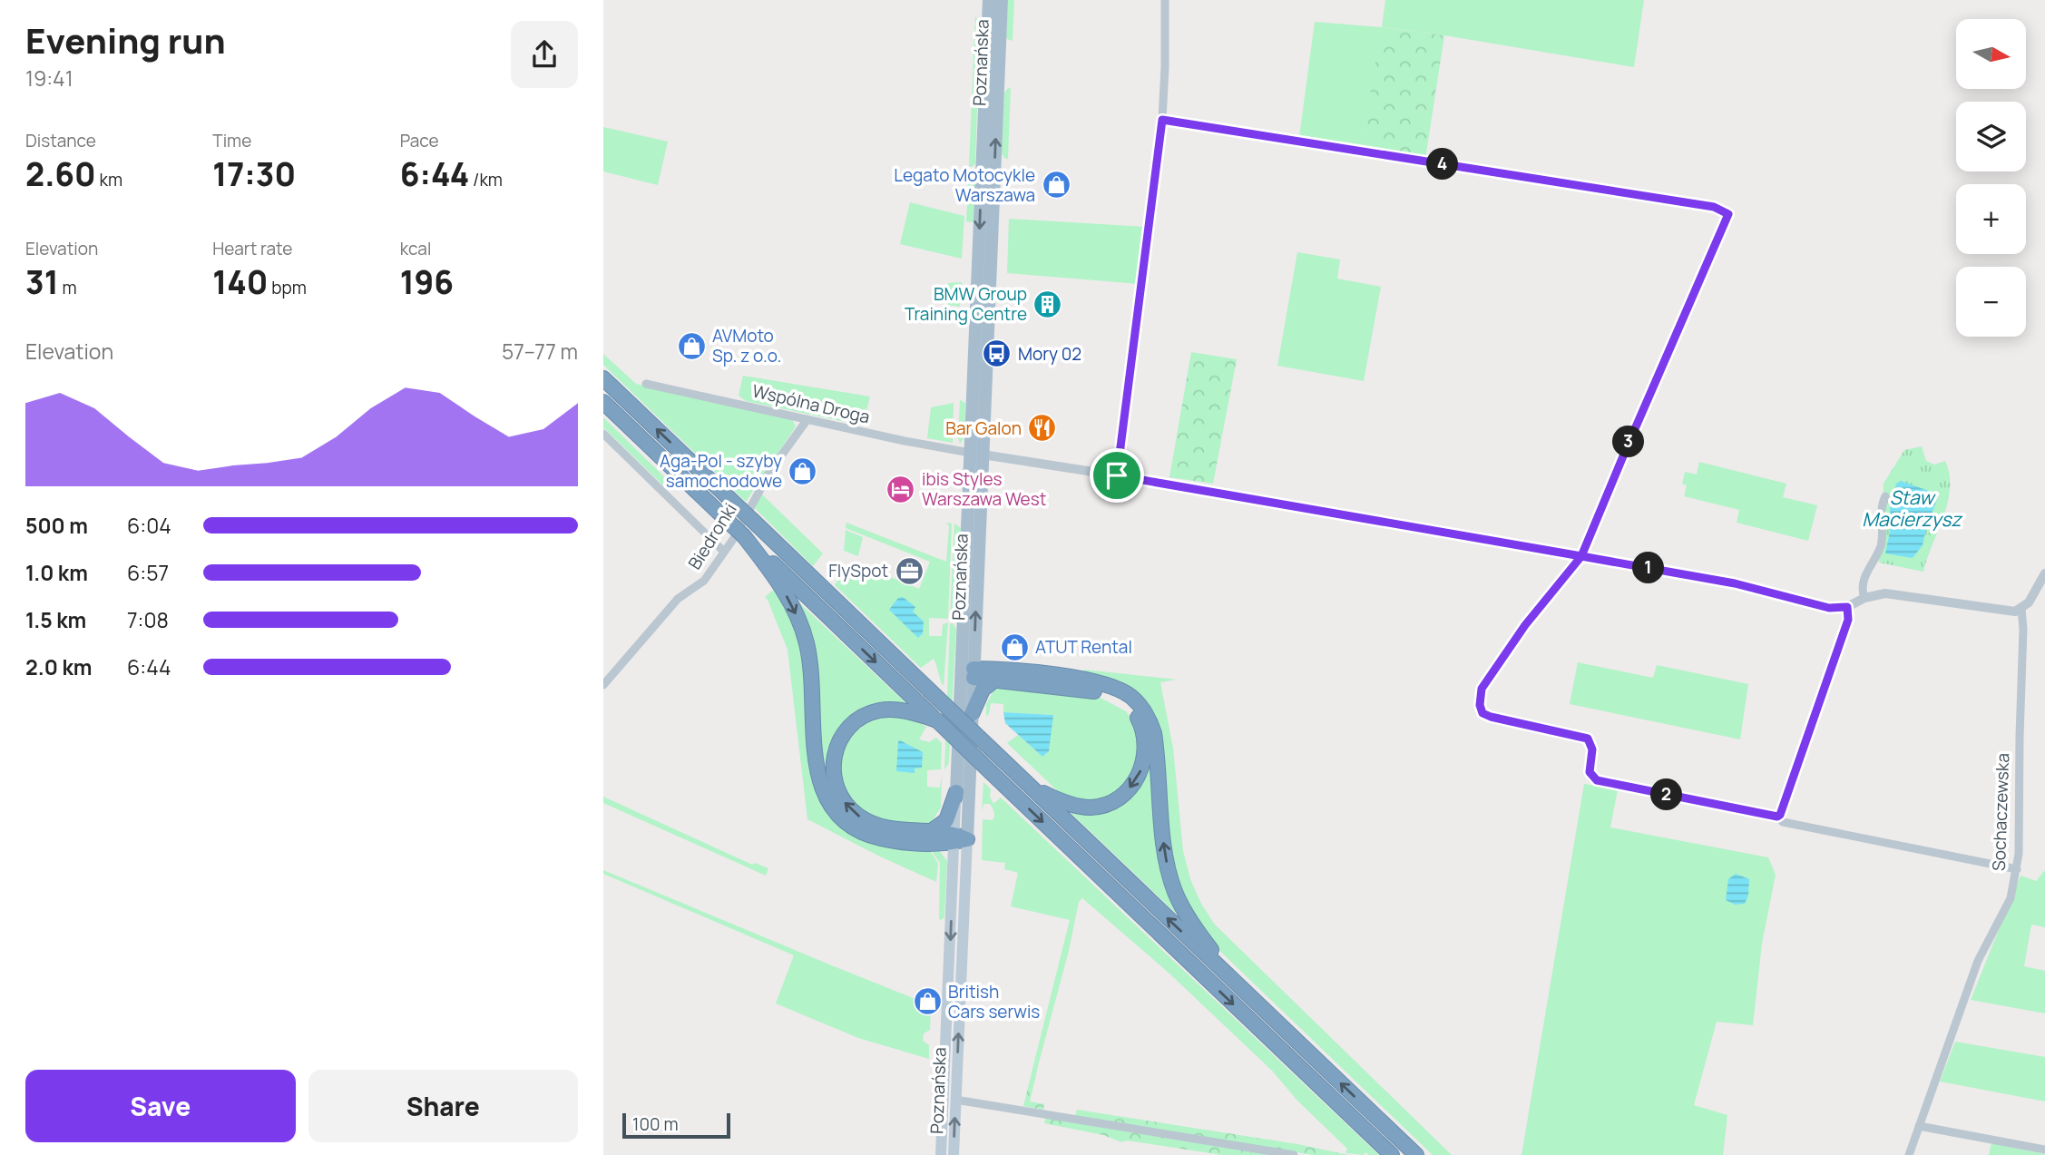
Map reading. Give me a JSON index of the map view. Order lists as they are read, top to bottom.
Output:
{
  "streets": {
    "main road": ["Poznańska"],
    "street": ["Wspólna Droga", "Biedronki", "Sochaczewska"]
  },
  "crossings": [
    ["Poznańska", "Wspólna Droga"],
    ["Wspólna Droga", "Biedronki"]
  ],
  "water": ["Staw Macierzysz"],
  "places": {
    "shop": [
      "Legato Motocykle Warszawa",
      "AVMoto Sp. z o.o.",
      "Aga-Pol - szyby samochodowe",
      "ATUT Rental",
      "British Cars serwis"
    ],
    "building": ["BMW Group Training Centre"],
    "bus stop": ["Mory 02"],
    "restaurant": ["Bar Galon"],
    "hotel": ["ibis Styles Warszawa West"],
    "office": ["FlySpot"]
  },
  "scale_bar": "100 m",
  "north": "right",
  "page": {
    "heading": ["Evening run", "19:41"],
    "map_buttons": ["+", "−"],
    "stats": [
      ["Distance", "2.60 km"],
      ["Time", "17:30"],
      ["Pace", "6:44 /km"],
      ["Elevation", "31 m"],
      ["Heart rate", "140 bpm"],
      ["kcal", "196"]
    ],
    "pins": [
      "4",
      "3",
      "1",
      "2"
    ],
    "chart": ["Elevation", "57–77 m"],
    "list": [
      {
        "name": "500 m",
        "note": "6:04"
      },
      {
        "name": "1.0 km",
        "note": "6:57"
      },
      {
        "name": "1.5 km",
        "note": "7:08"
      },
      {
        "name": "2.0 km",
        "note": "6:44"
      }
    ],
    "buttons": ["Save", "Share"],
    "scale": "100 m"
  }
}
